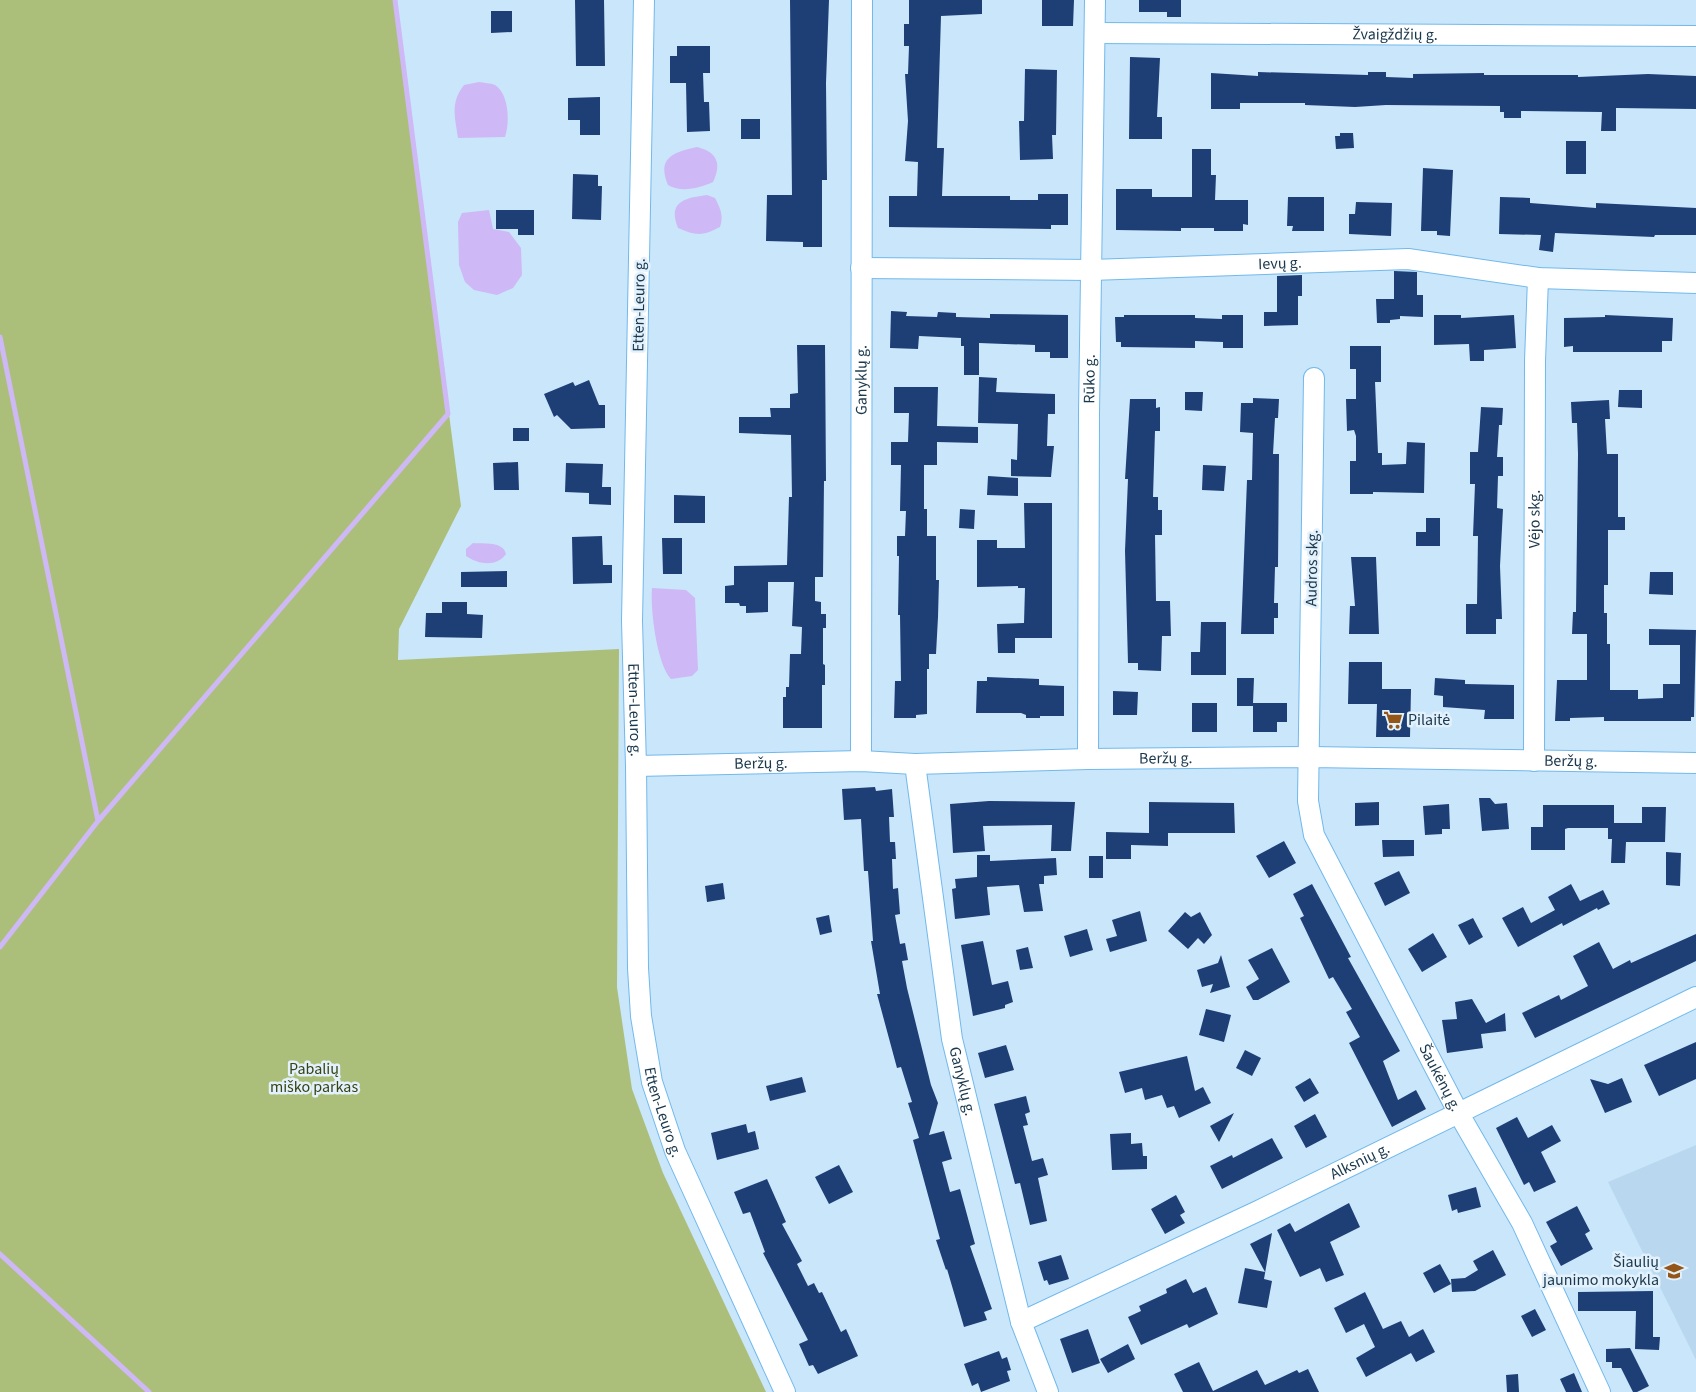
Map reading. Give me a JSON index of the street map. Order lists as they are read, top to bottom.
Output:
{
  "streets": {
    "street": [
      "Žvaigždžių g.",
      "Ievų g.",
      "Etten-Leuro g.",
      "Rūko g.",
      "Ganyklų g.",
      "Vėjo skg.",
      "Audros skg.",
      "Beržų g.",
      "Šaukėnų g.",
      "Alksnių g."
    ]
  },
  "crossings": [
    ["Žvaigždžių g.", "Rūko g."],
    ["Ievų g.", "Rūko g."],
    ["Ievų g.", "Ganyklų g."],
    ["Ievų g.", "Vėjo skg."],
    ["Etten-Leuro g.", "Beržų g."],
    ["Rūko g.", "Beržų g."],
    ["Ganyklų g.", "Beržų g."],
    ["Ganyklų g.", "Alksnių g."],
    ["Vėjo skg.", "Beržų g."],
    ["Audros skg.", "Beržų g."],
    ["Audros skg.", "Šaukėnų g."],
    ["Beržų g.", "Šaukėnų g."],
    ["Šaukėnų g.", "Alksnių g."]
  ],
  "parks": ["Pabalių miško parkas"],
  "places": {
    "supermarket": ["Pilaitė"],
    "school or university": ["Šiaulių jaunimo mokykla"]
  }
}
